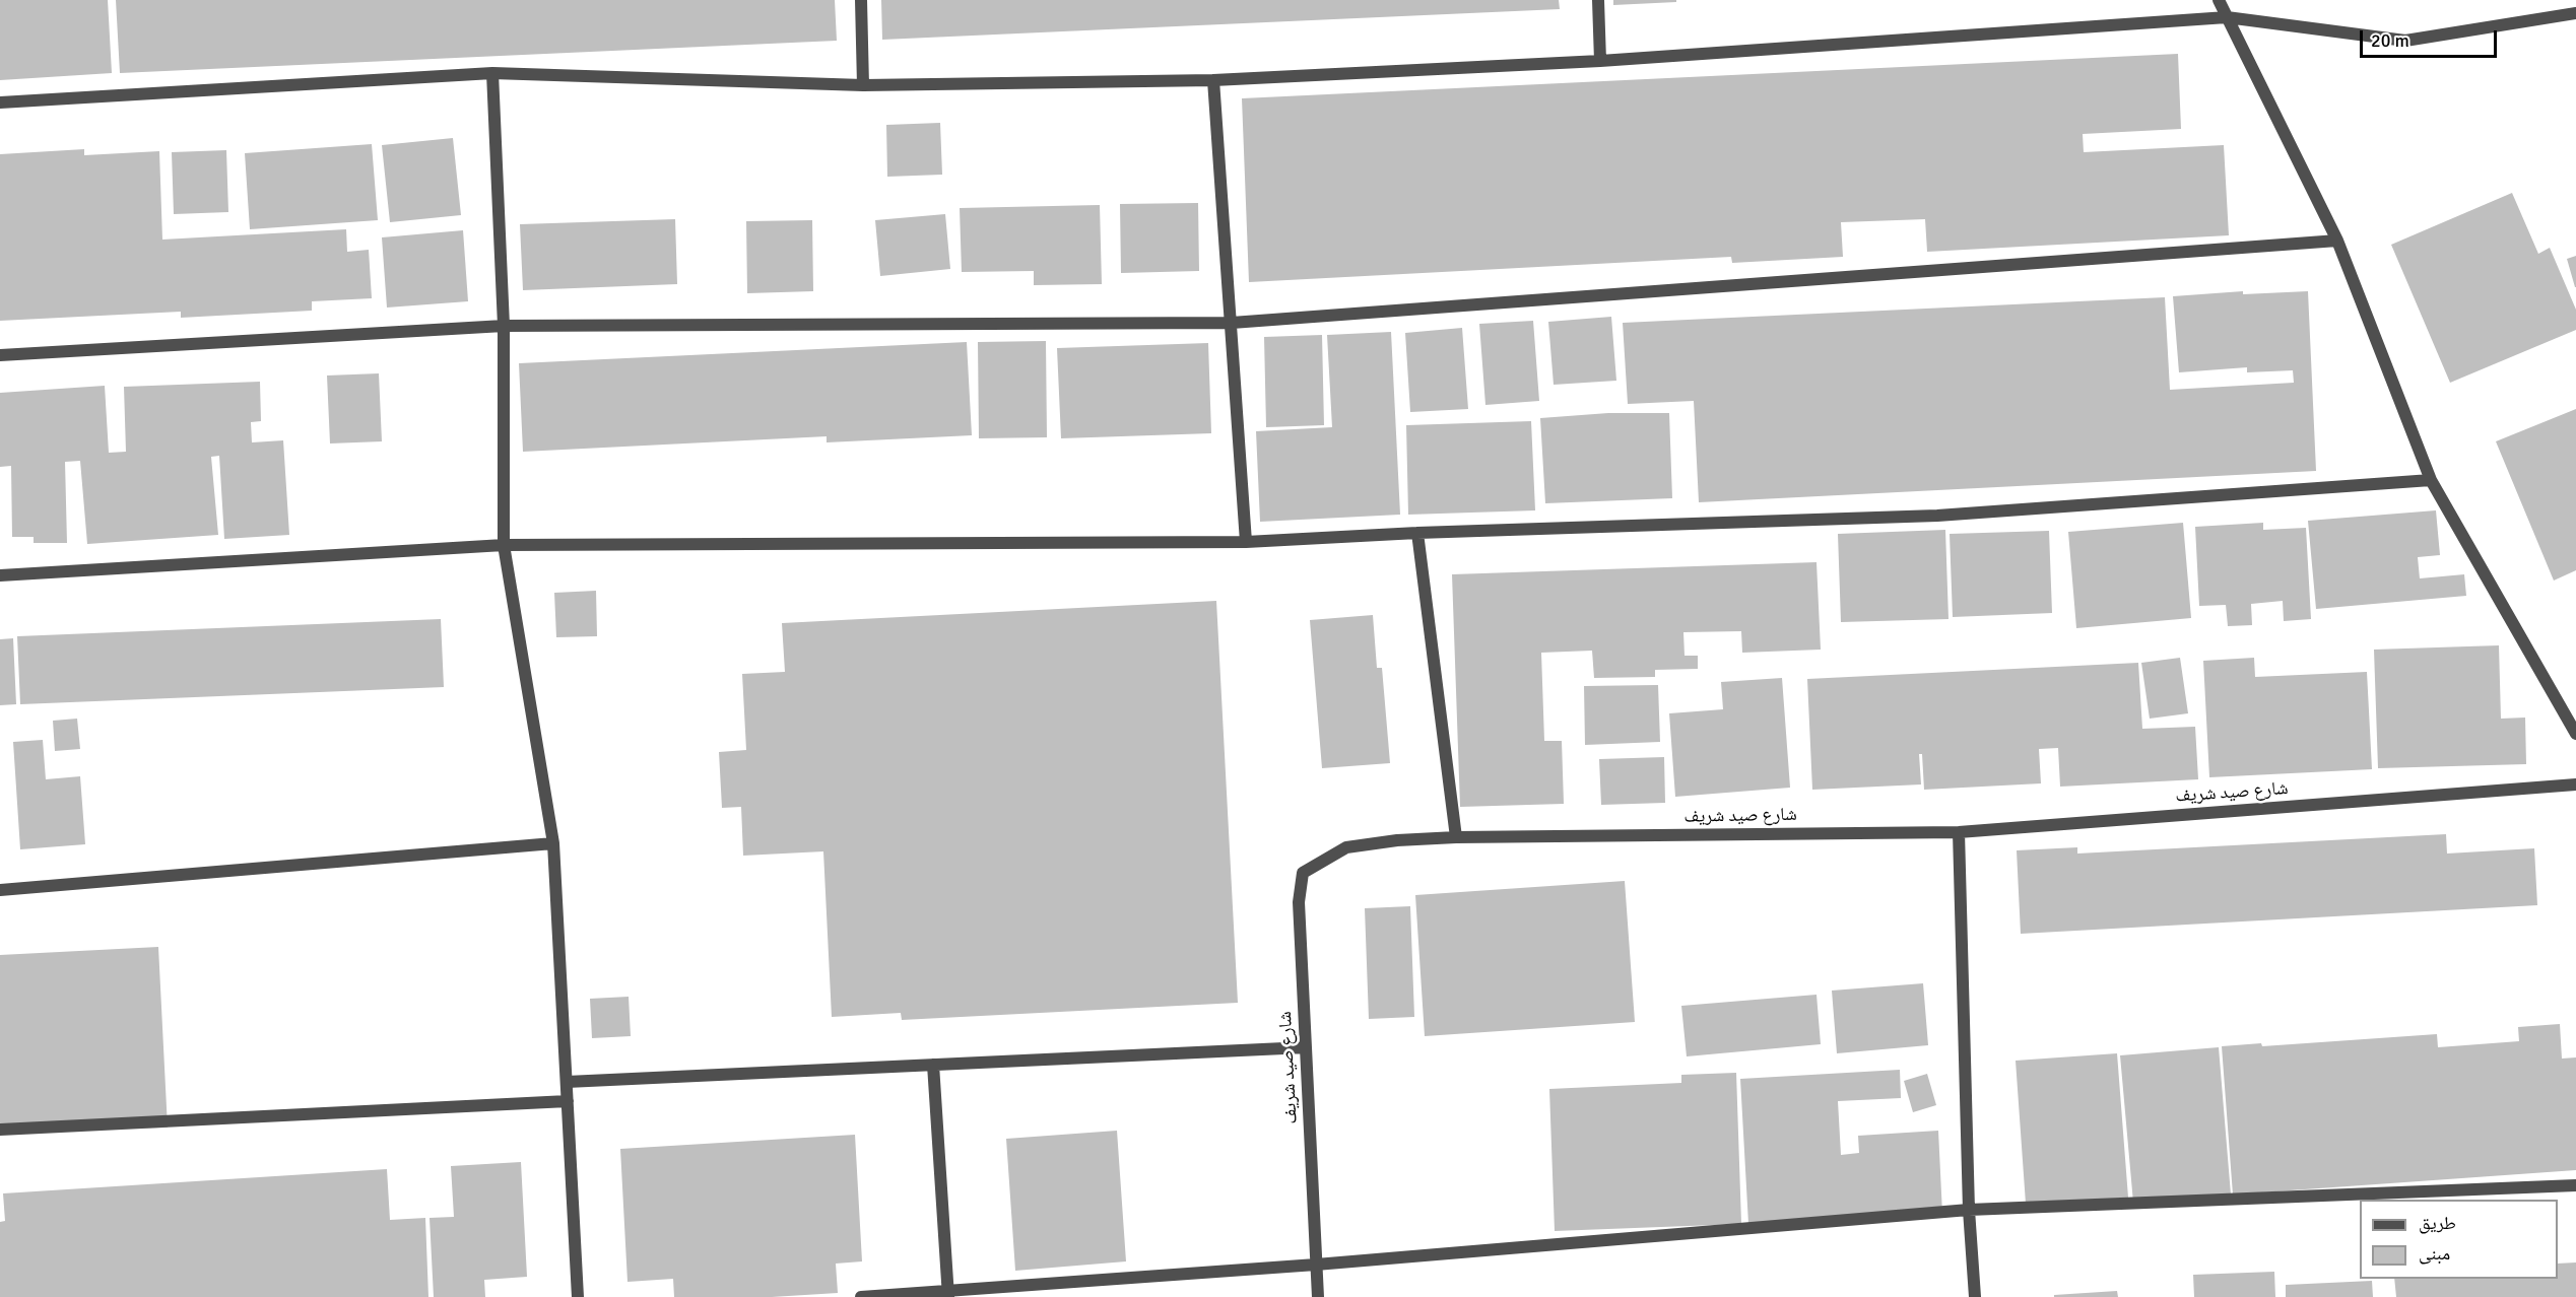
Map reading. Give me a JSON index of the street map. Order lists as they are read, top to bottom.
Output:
{
  "streets": {
    "street": ["شارع صيد شريف"]
  },
  "legend": ["طريق", "مبنى"],
  "scale_bar": "20 m"
}
